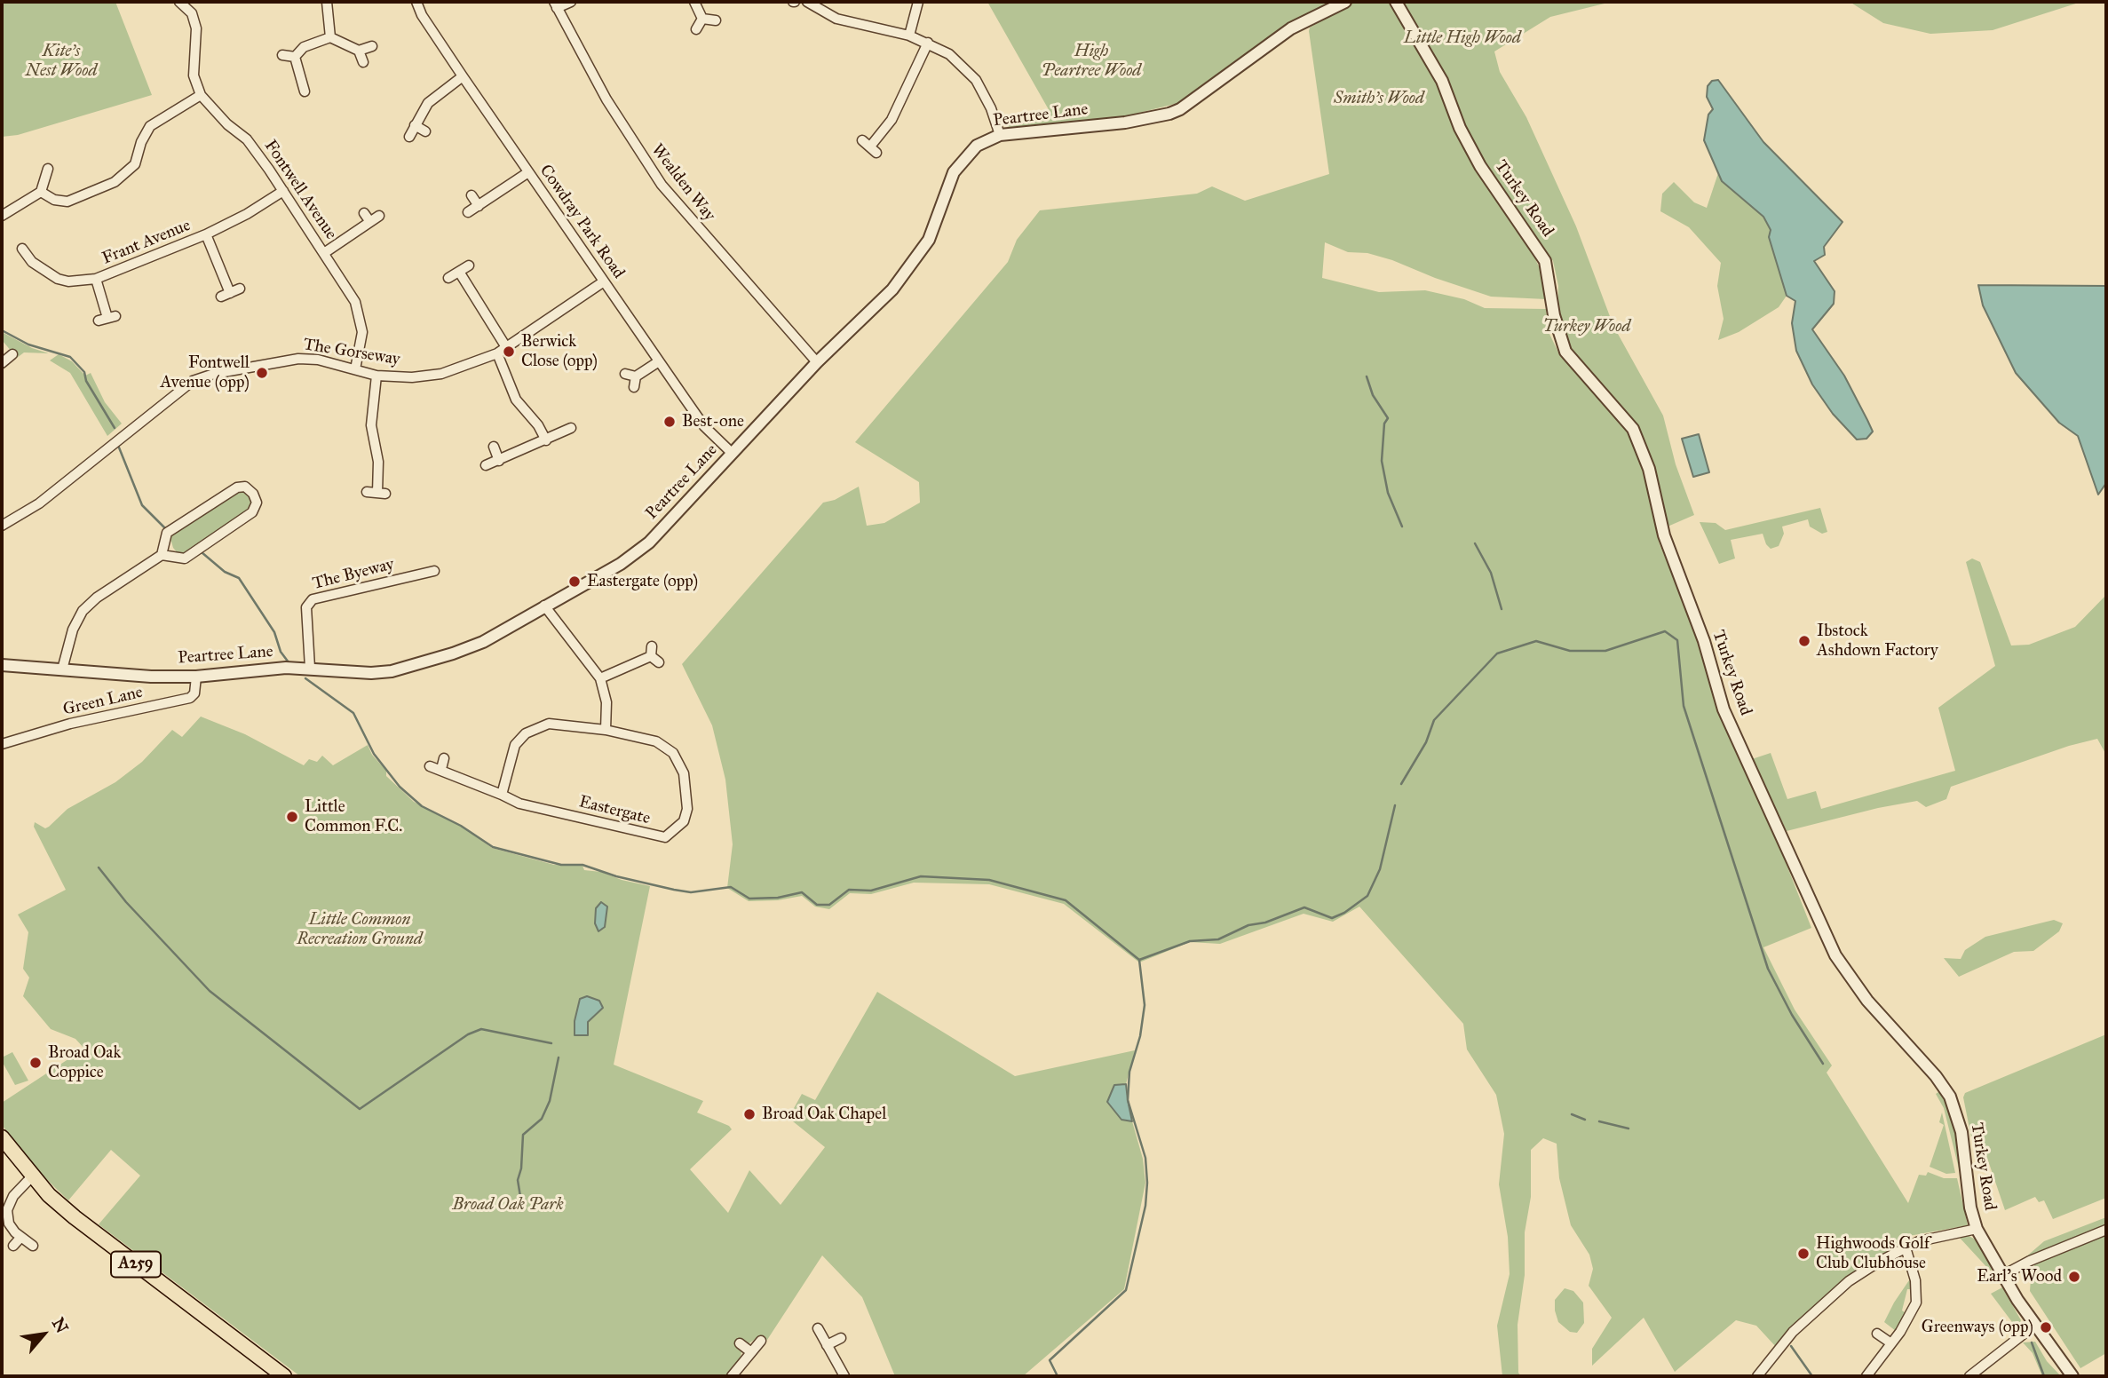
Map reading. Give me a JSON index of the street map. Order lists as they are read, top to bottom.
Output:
{
  "streets": {
    "highway": ["A259"],
    "street": [
      "Peartree Lane",
      "Wealden Way",
      "Fontwell Avenue",
      "Turkey Road",
      "Cowdray Park Road",
      "Frant Avenue",
      "The Gorseway",
      "The Byeway",
      "Green Lane",
      "Eastergate"
    ]
  },
  "crossings": [
    ["Peartree Lane", "Wealden Way"],
    ["Peartree Lane", "Cowdray Park Road"],
    ["Peartree Lane", "The Byeway"],
    ["Peartree Lane", "Green Lane"],
    ["Fontwell Avenue", "Frant Avenue"],
    ["Fontwell Avenue", "The Gorseway"],
    ["Cowdray Park Road", "The Gorseway"]
  ],
  "parks": [
    "Little High Wood",
    "Kite's Nest Wood",
    "High Peartree Wood",
    "Smith's Wood",
    "Turkey Wood",
    "Little Common Recreation Ground",
    "Broad Oak Park"
  ],
  "places": [
    "Berwick Close (opp)",
    "Fontwell Avenue (opp)",
    "Best-one",
    "Eastergate (opp)",
    "Ibstock Ashdown Factory",
    "Little Common F.C.",
    "Broad Oak Coppice",
    "Broad Oak Chapel",
    "Highwoods Golf Club Clubhouse",
    "Earl's Wood",
    "Greenways (opp)"
  ],
  "north": "top right"
}
